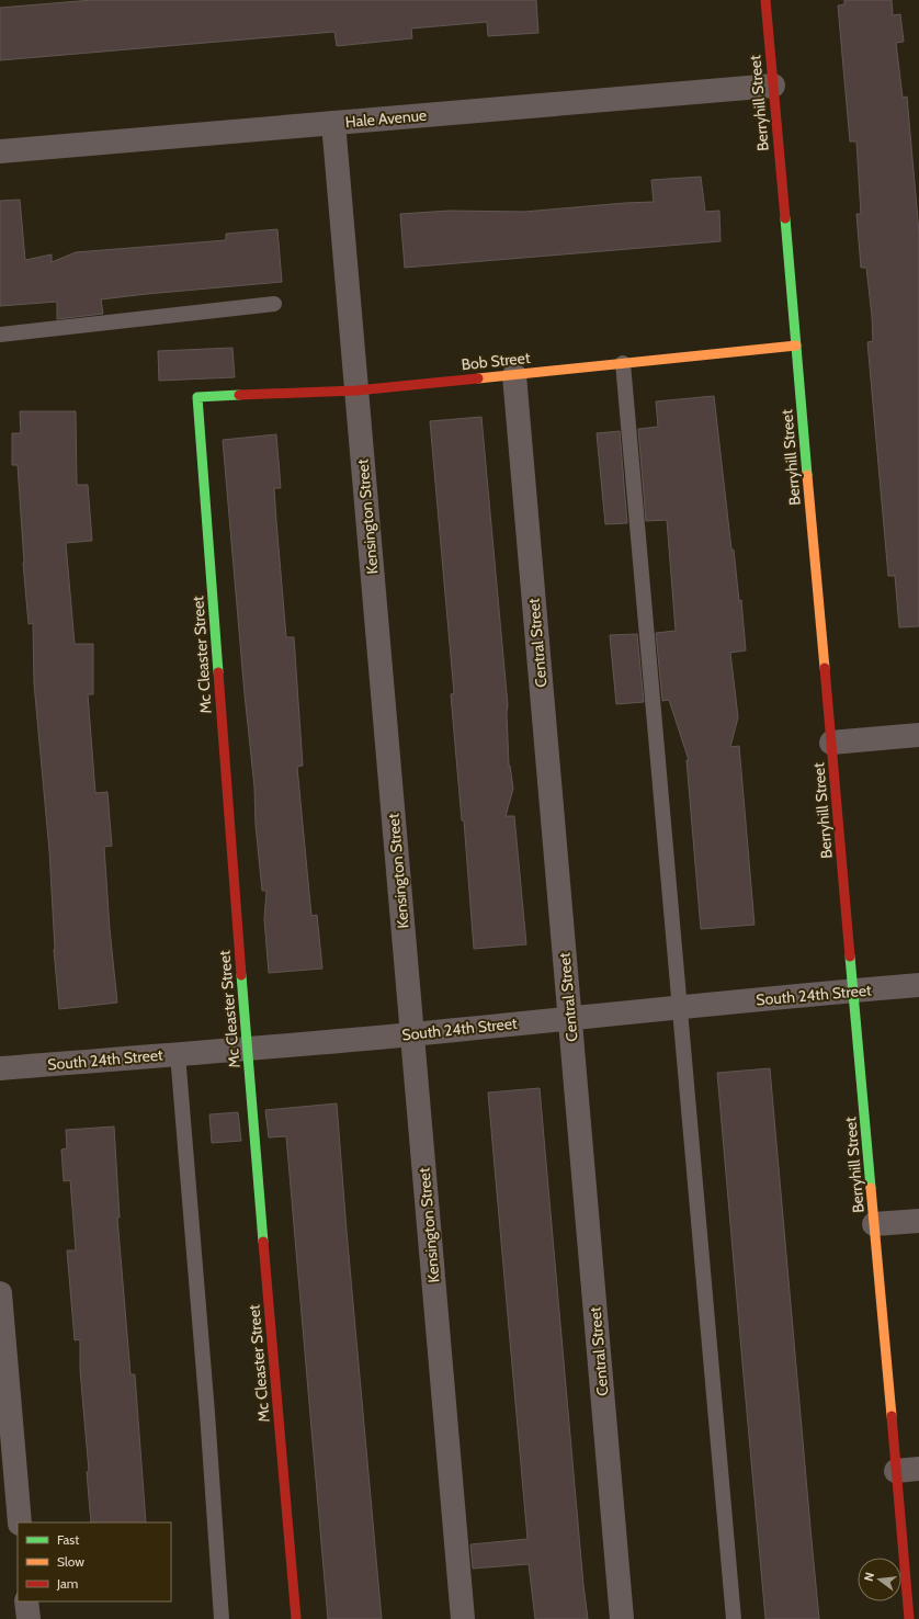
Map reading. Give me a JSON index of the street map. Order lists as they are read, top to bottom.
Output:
{
  "streets": {
    "street": [
      "Berryhill Street",
      "Hale Avenue",
      "Bob Street",
      "Kensington Street",
      "Central Street",
      "Mc Cleaster Street",
      "South 24th Street"
    ]
  },
  "crossings": [
    ["Berryhill Street", "Hale Avenue"],
    ["Berryhill Street", "Bob Street"],
    ["Berryhill Street", "South 24th Street"],
    ["Hale Avenue", "Kensington Street"],
    ["Bob Street", "Kensington Street"],
    ["Bob Street", "Central Street"],
    ["Bob Street", "Mc Cleaster Street"],
    ["Kensington Street", "South 24th Street"],
    ["Central Street", "South 24th Street"],
    ["Mc Cleaster Street", "South 24th Street"]
  ],
  "legend": ["Fast", "Slow", "Jam"],
  "north": "left"
}
